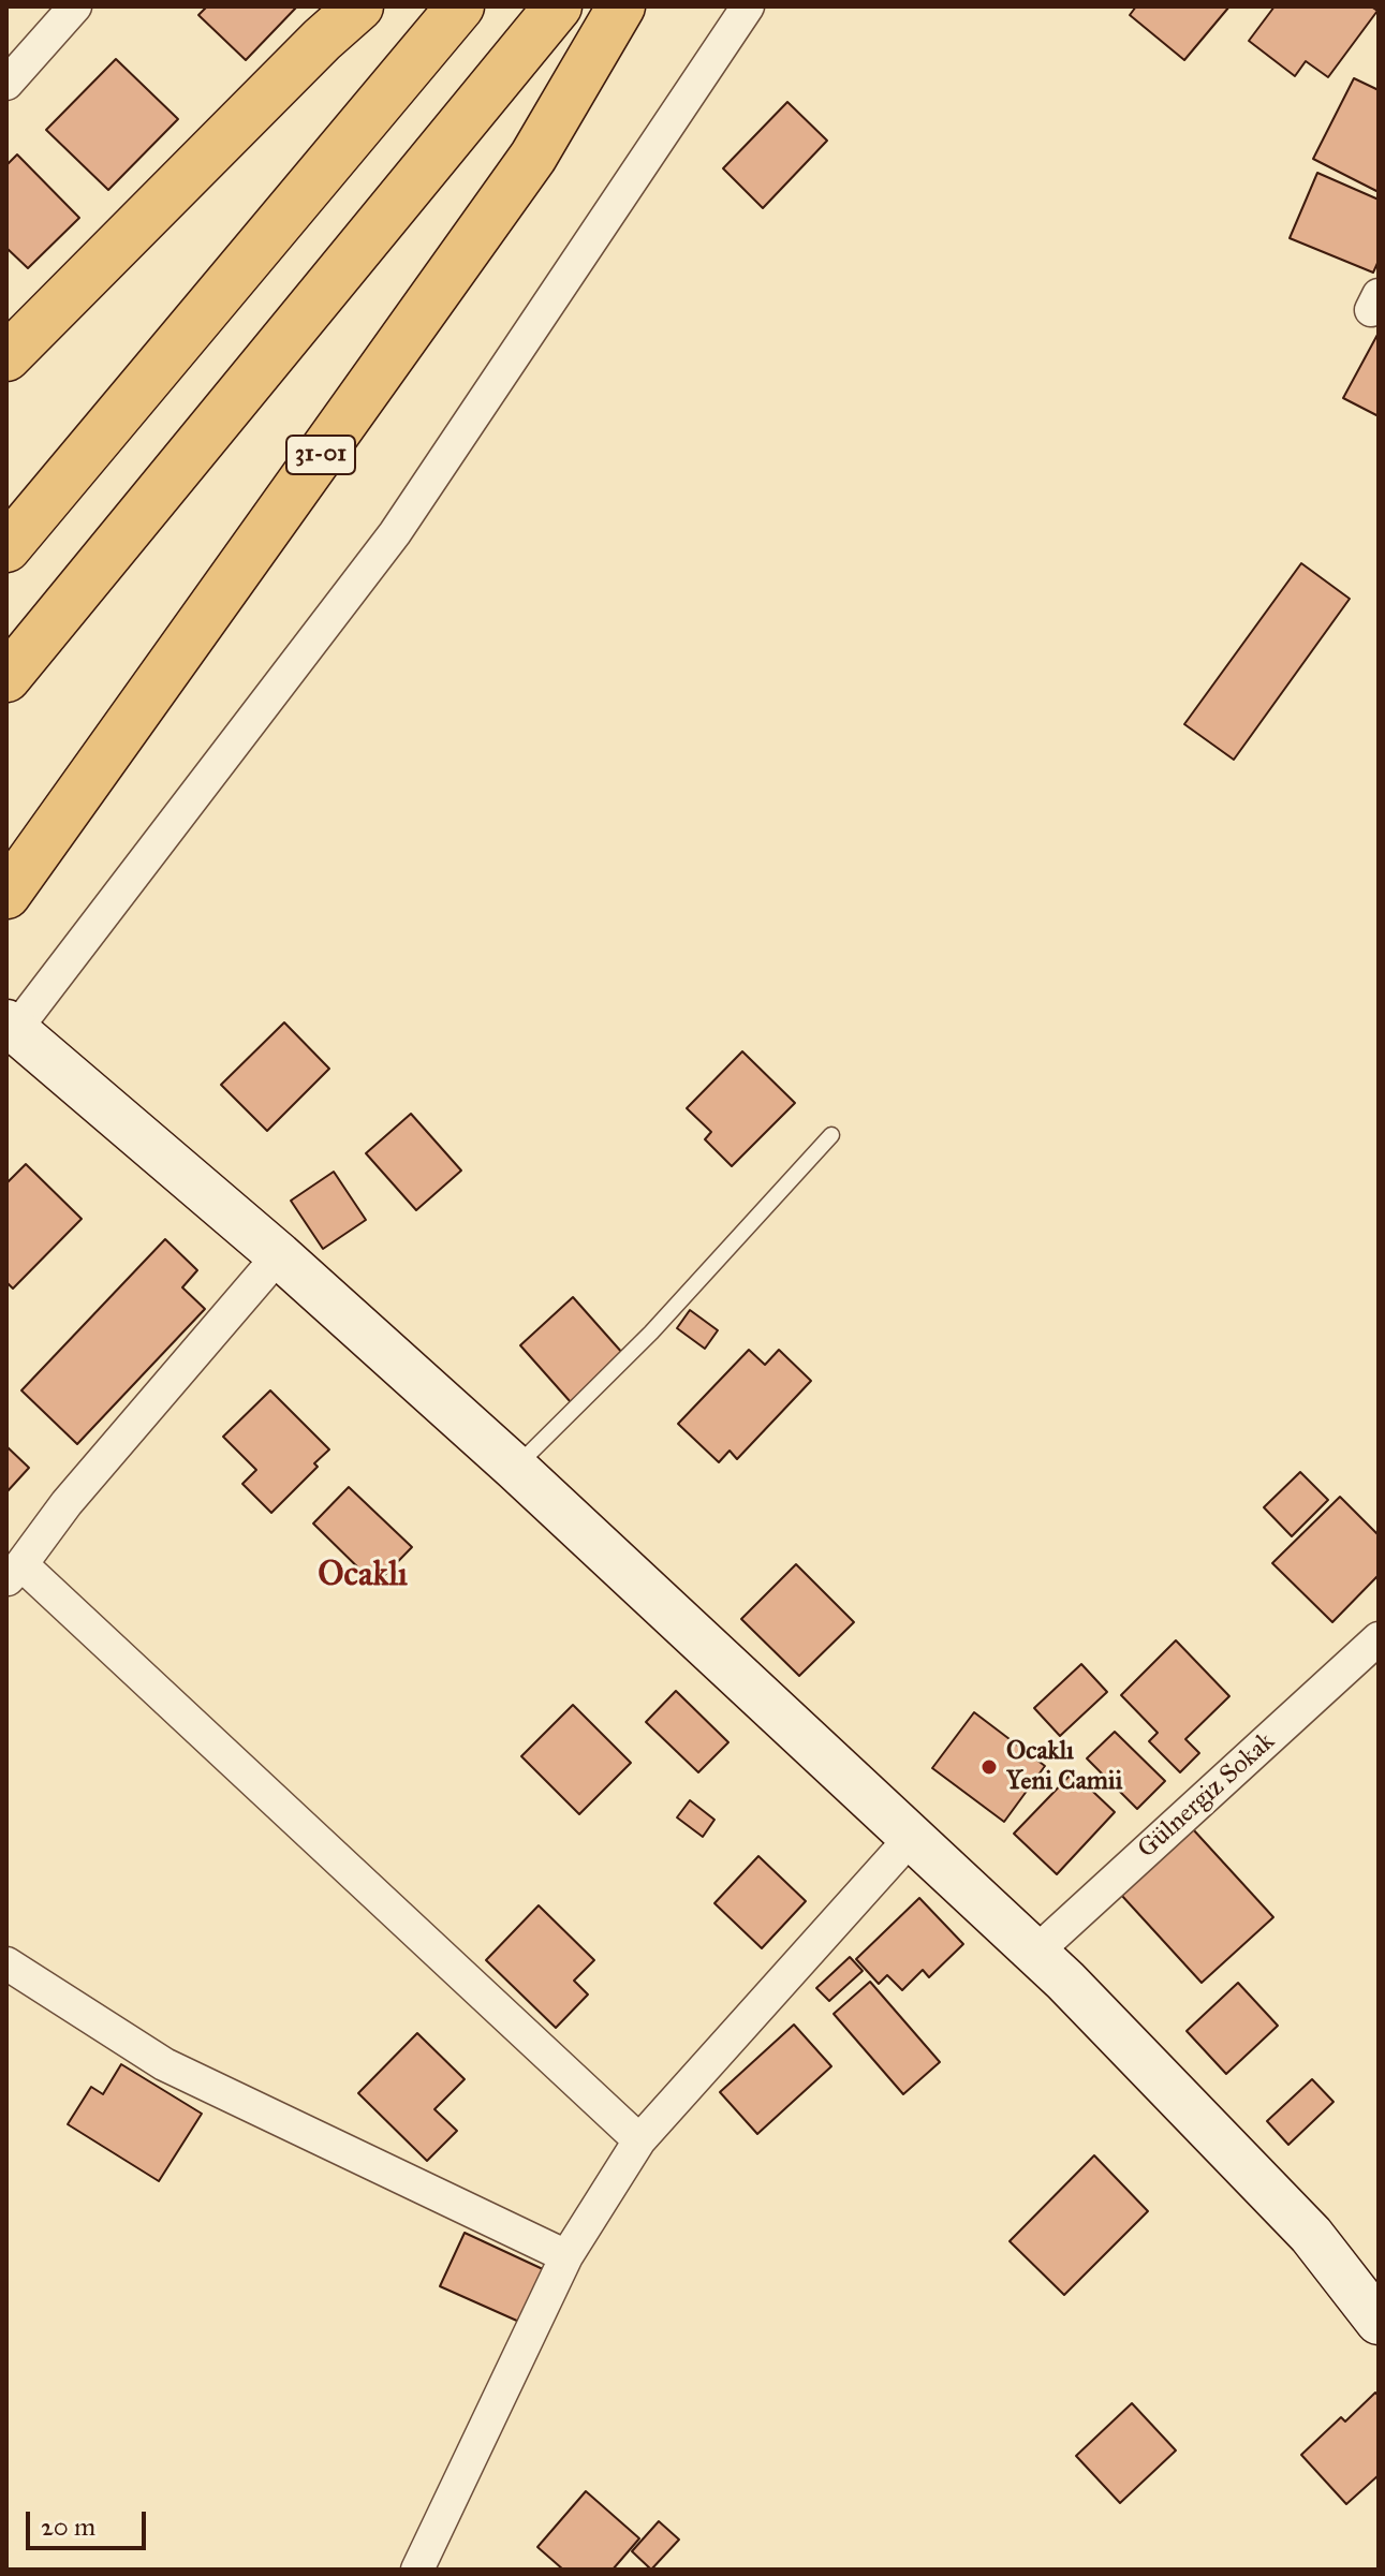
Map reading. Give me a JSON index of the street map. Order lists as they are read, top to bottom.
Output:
{
  "streets": {
    "highway": ["31-01"],
    "street": ["Gülnergiz Sokak"]
  },
  "districts": ["Ocaklı"],
  "places": ["Ocaklı Yeni Camii"],
  "scale_bar": "20 m"
}
